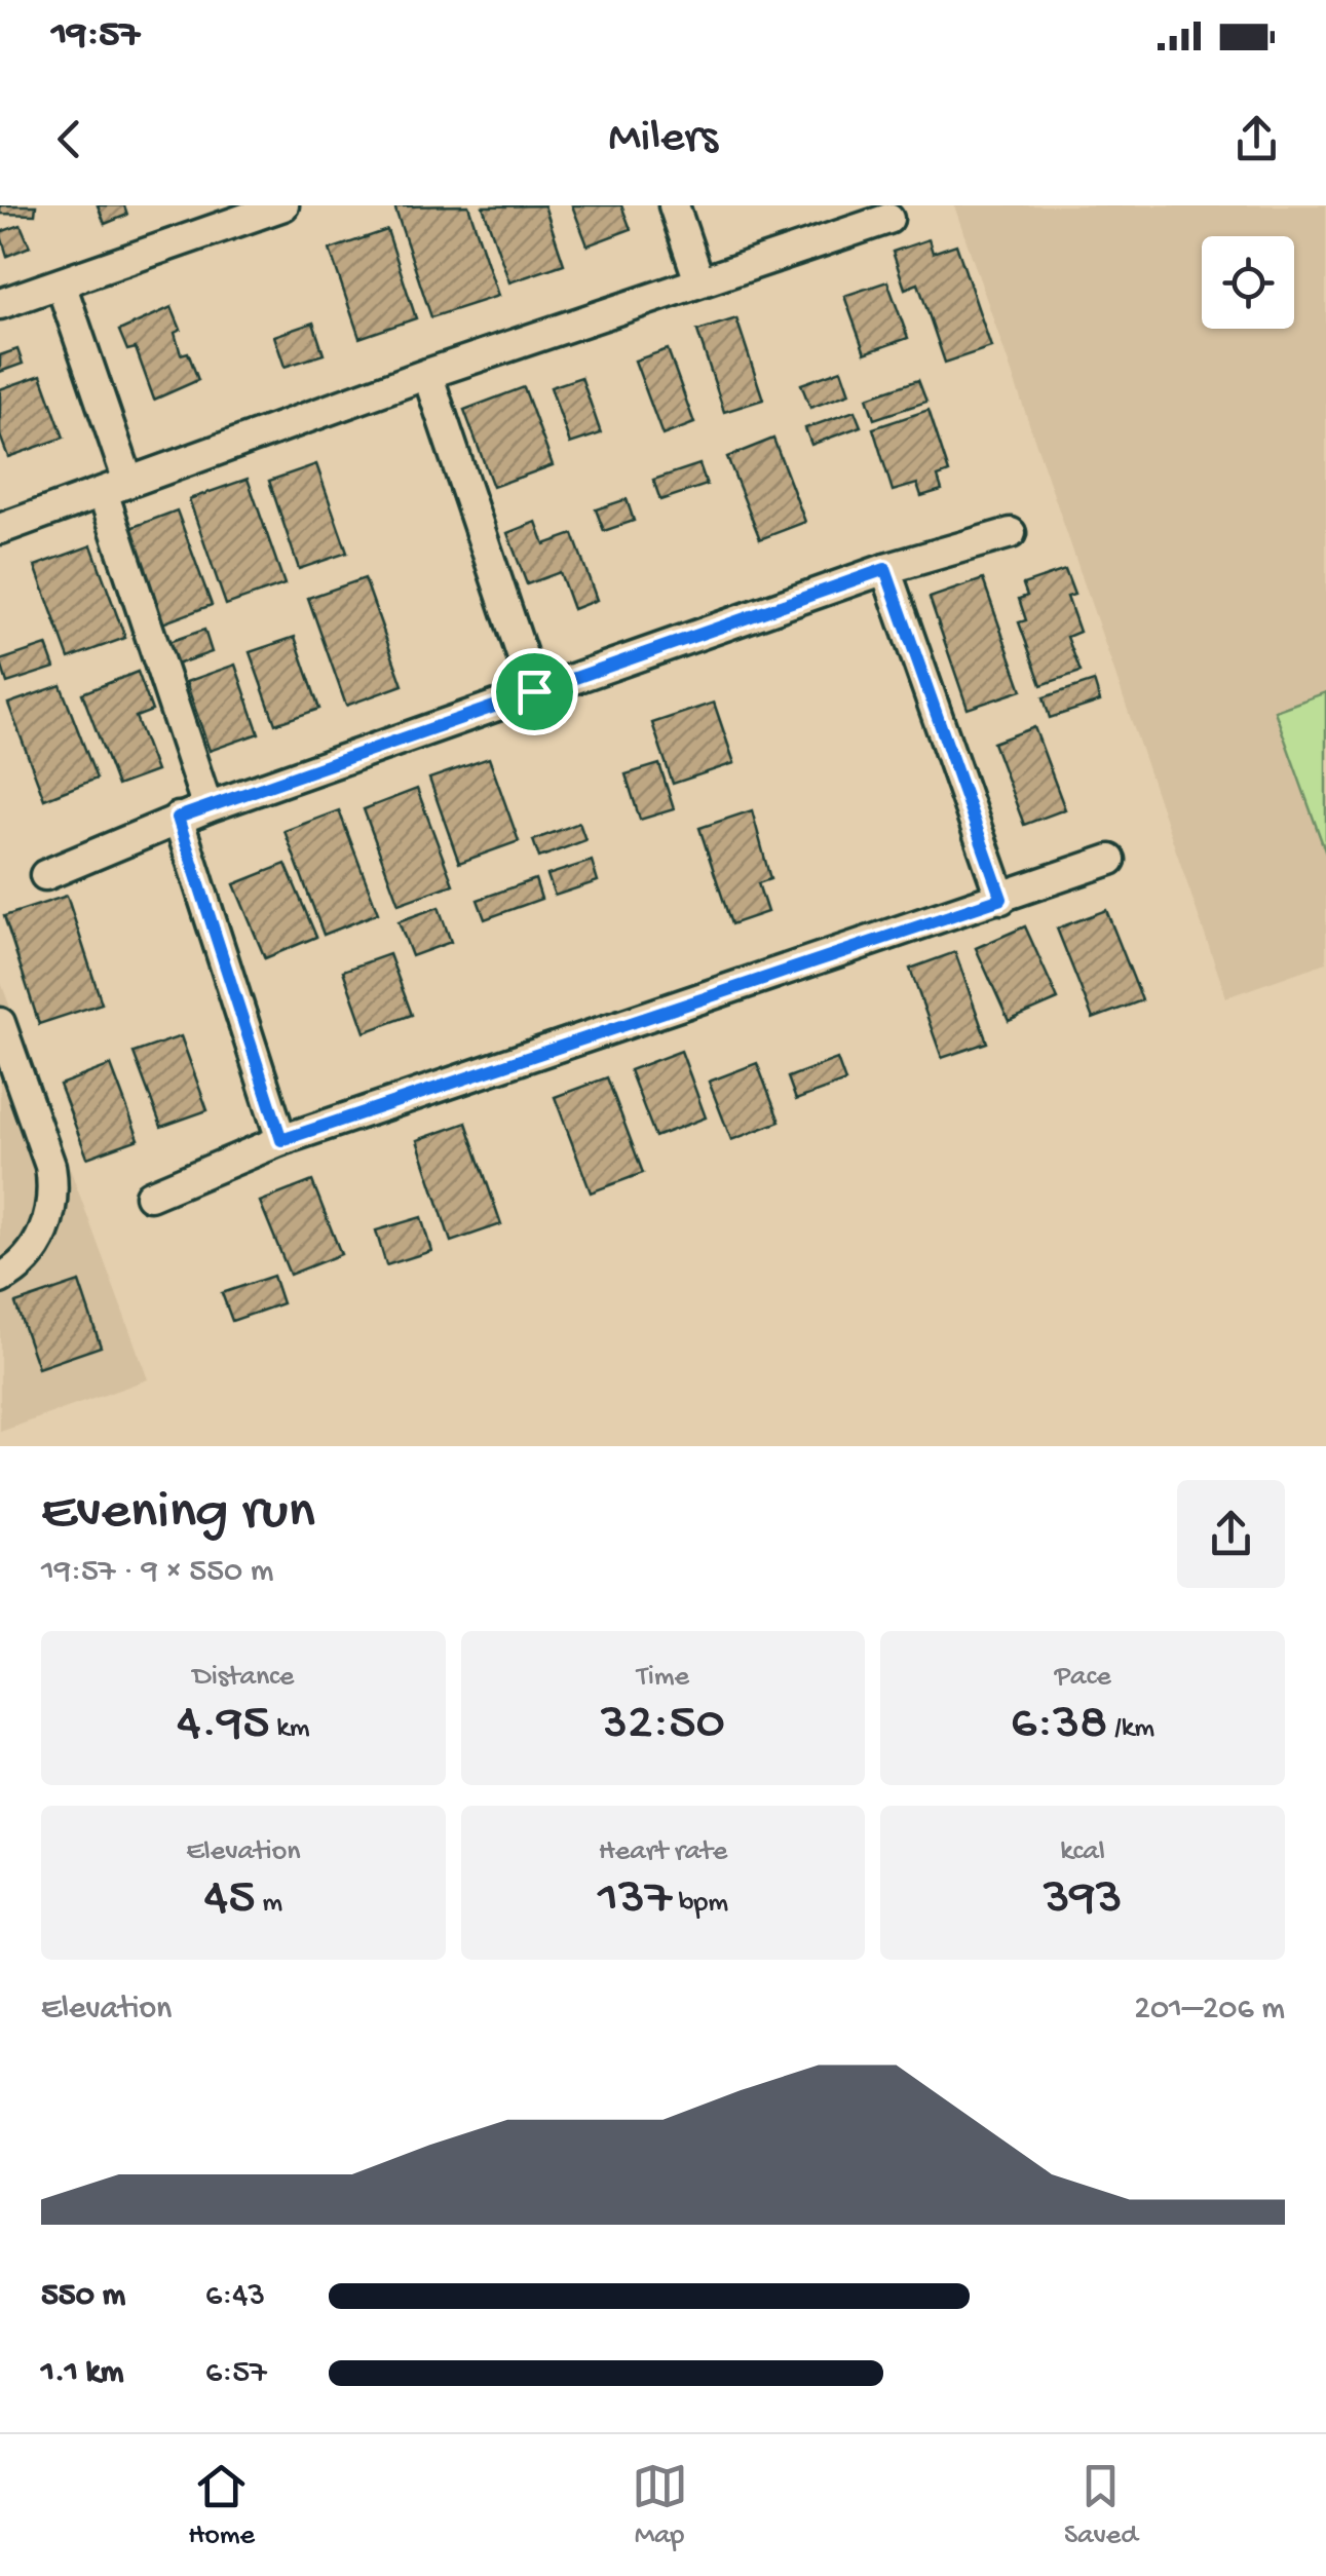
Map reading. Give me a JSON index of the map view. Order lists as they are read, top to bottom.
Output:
{
  "page": {
    "status": "19:57",
    "header": "Milers",
    "heading": ["Evening run", "19:57 · 9 × 550 m"],
    "stats": [
      ["Distance", "4.95 km"],
      ["Time", "32:50"],
      ["Pace", "6:38 /km"],
      ["Elevation", "45 m"],
      ["Heart rate", "137 bpm"],
      ["kcal", "393"]
    ],
    "chart": ["Elevation", "201–206 m"],
    "list": [
      {
        "name": "550 m",
        "note": "6:43"
      },
      {
        "name": "1.1 km",
        "note": "6:57"
      }
    ],
    "tabs": ["Home", "Map", "Saved"]
  }
}
